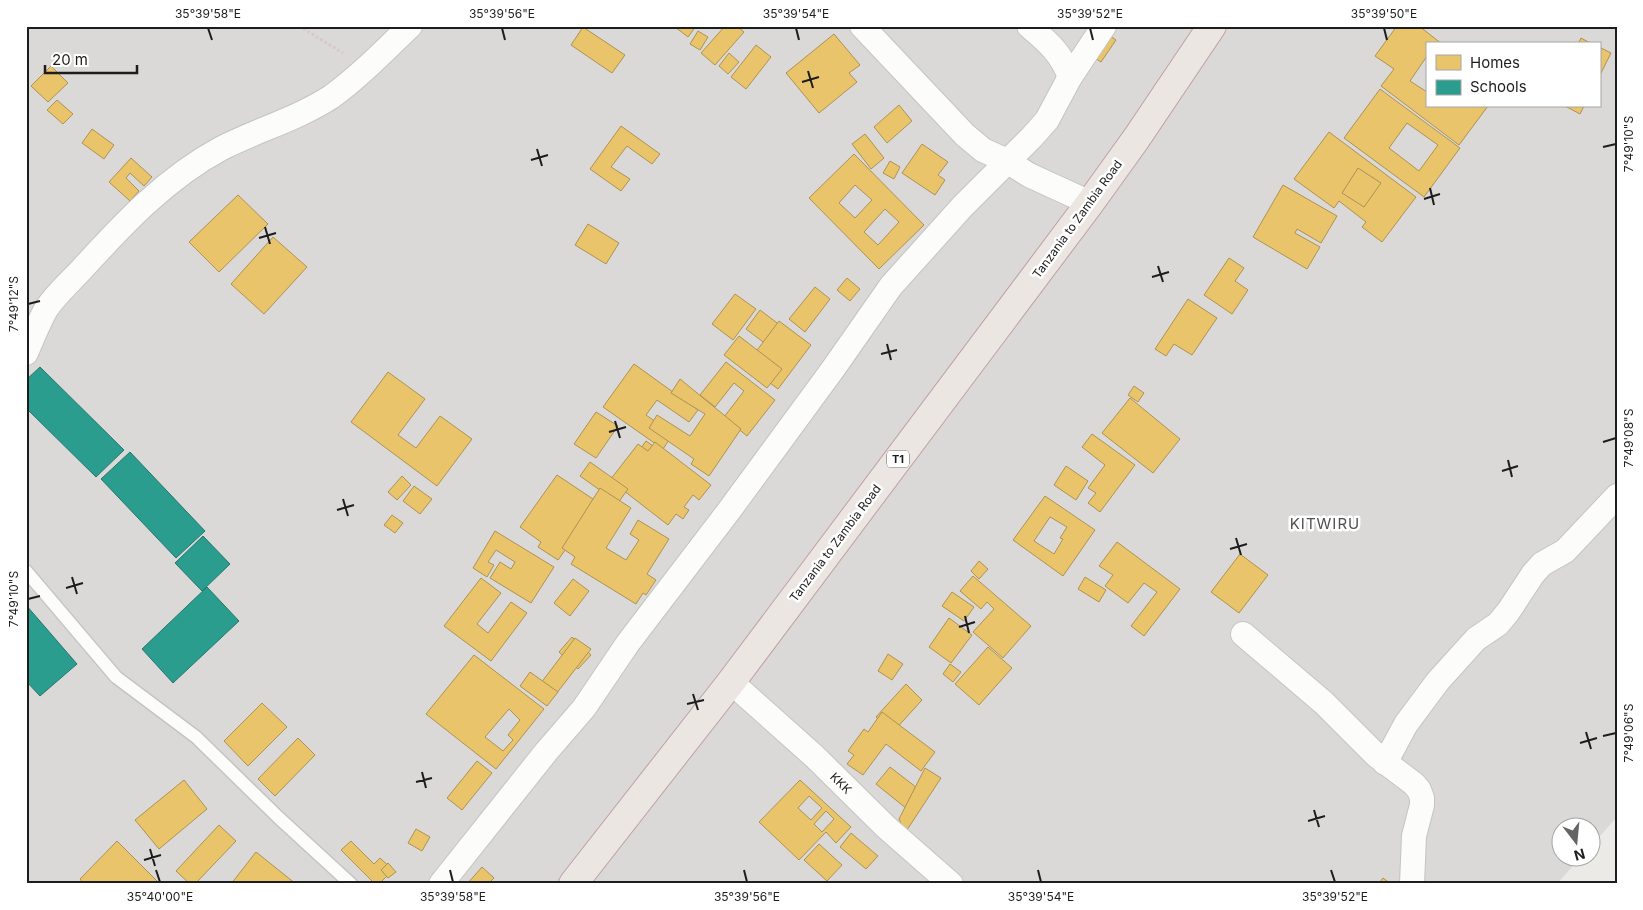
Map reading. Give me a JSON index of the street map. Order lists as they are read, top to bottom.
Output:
{
  "streets": {
    "highway": ["Tanzania to Zambia Road", "T1"],
    "street": ["KKK"]
  },
  "crossings": [
    ["Tanzania to Zambia Road", "KKK"]
  ],
  "districts": ["KITWIRU"],
  "legend": ["Homes", "Schools"],
  "scale_bar": "20 m",
  "north": "bottom",
  "coordinates": [
    "35°39'58\"E",
    "35°39'56\"E",
    "35°39'54\"E",
    "35°39'52\"E",
    "35°39'50\"E",
    "7°49'10\"S",
    "7°49'12\"S",
    "7°49'08\"S",
    "7°49'06\"S",
    "35°40'00\"E"
  ]
}
